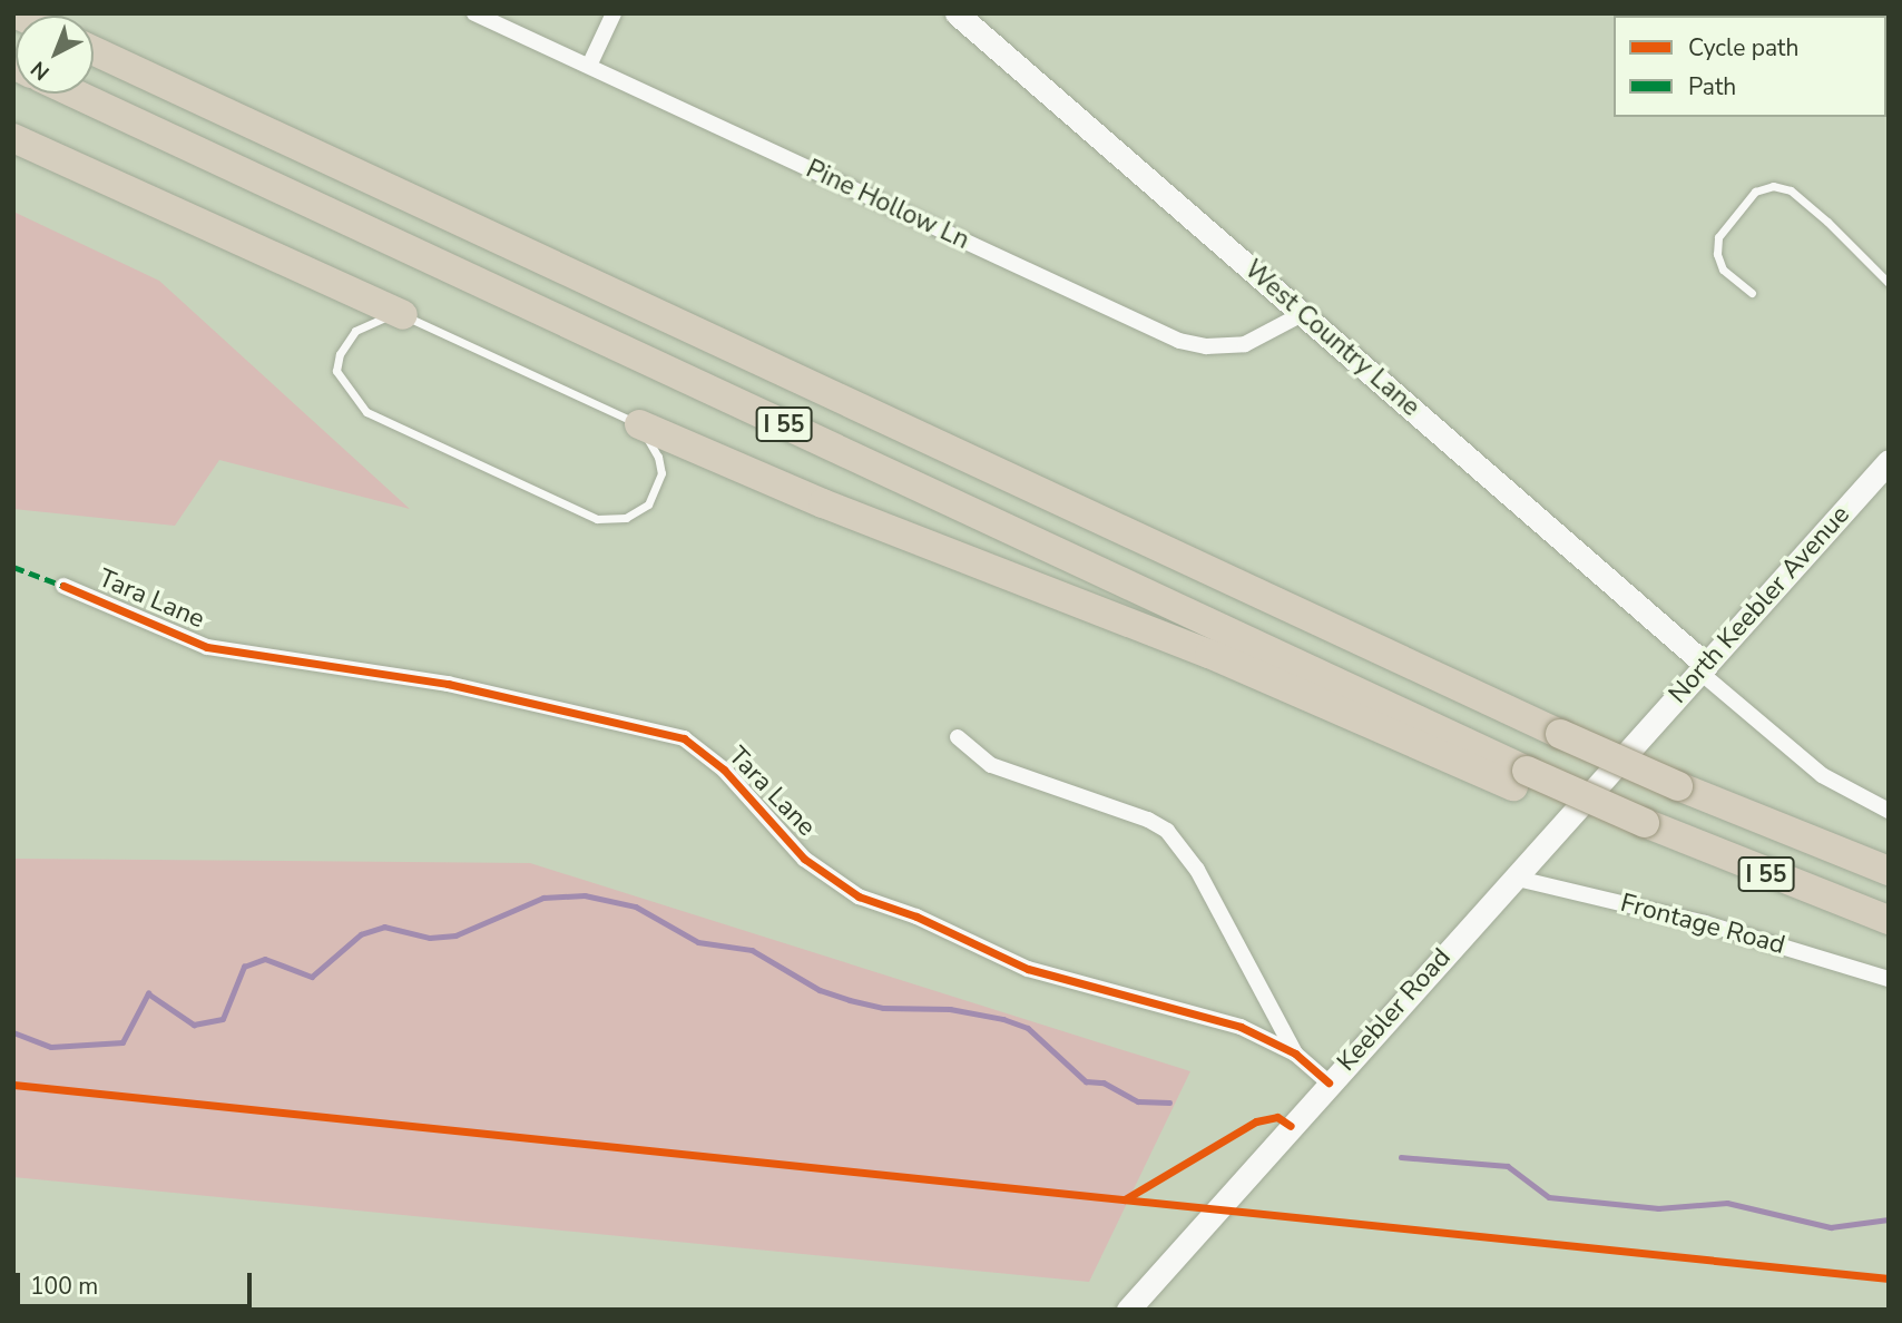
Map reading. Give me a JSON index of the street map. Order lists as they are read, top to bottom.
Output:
{
  "streets": {
    "highway": ["I 55"],
    "street": [
      "Pine Hollow Ln",
      "West Country Lane",
      "Tara Lane",
      "North Keebler Avenue",
      "Frontage Road",
      "Keebler Road"
    ]
  },
  "crossings": [
    ["Pine Hollow Ln", "West Country Lane"],
    ["West Country Lane", "North Keebler Avenue"],
    ["Tara Lane", "Keebler Road"],
    ["North Keebler Avenue", "Keebler Road"],
    ["Frontage Road", "Keebler Road"]
  ],
  "legend": ["Cycle path", "Path"],
  "scale_bar": "100 m",
  "north": "bottom left"
}
